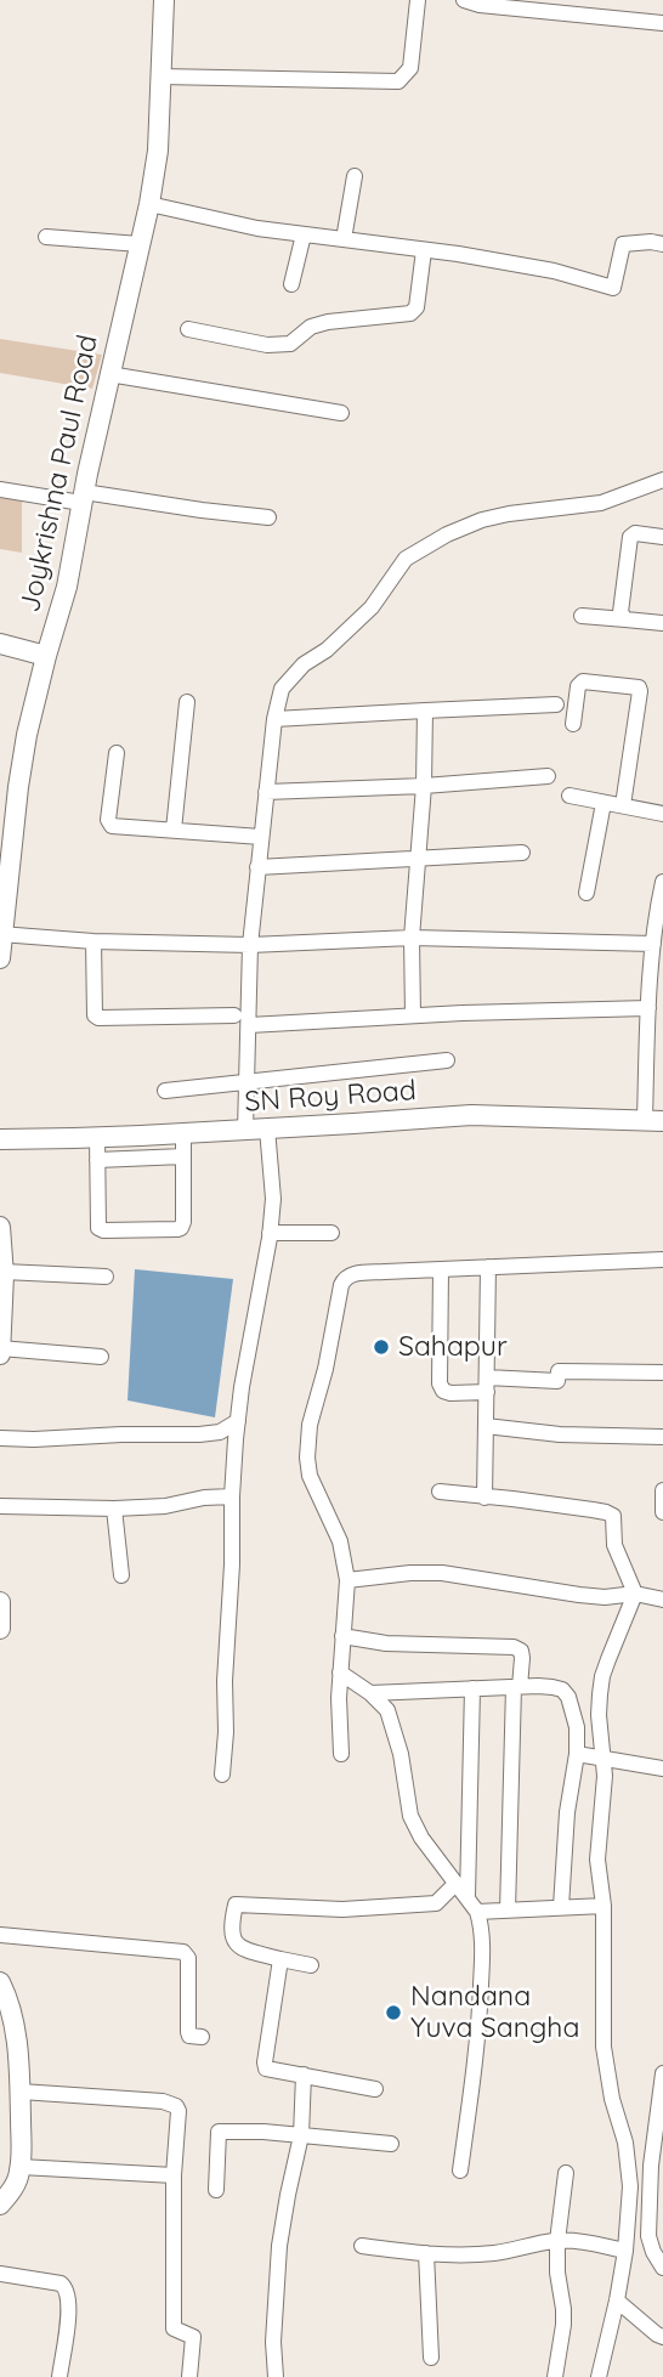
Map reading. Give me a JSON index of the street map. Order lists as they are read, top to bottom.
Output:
{
  "streets": {
    "street": ["Joykrishna Paul Road", "SN Roy Road"]
  },
  "places": ["Sahapur", "Nandana Yuva Sangha"]
}
